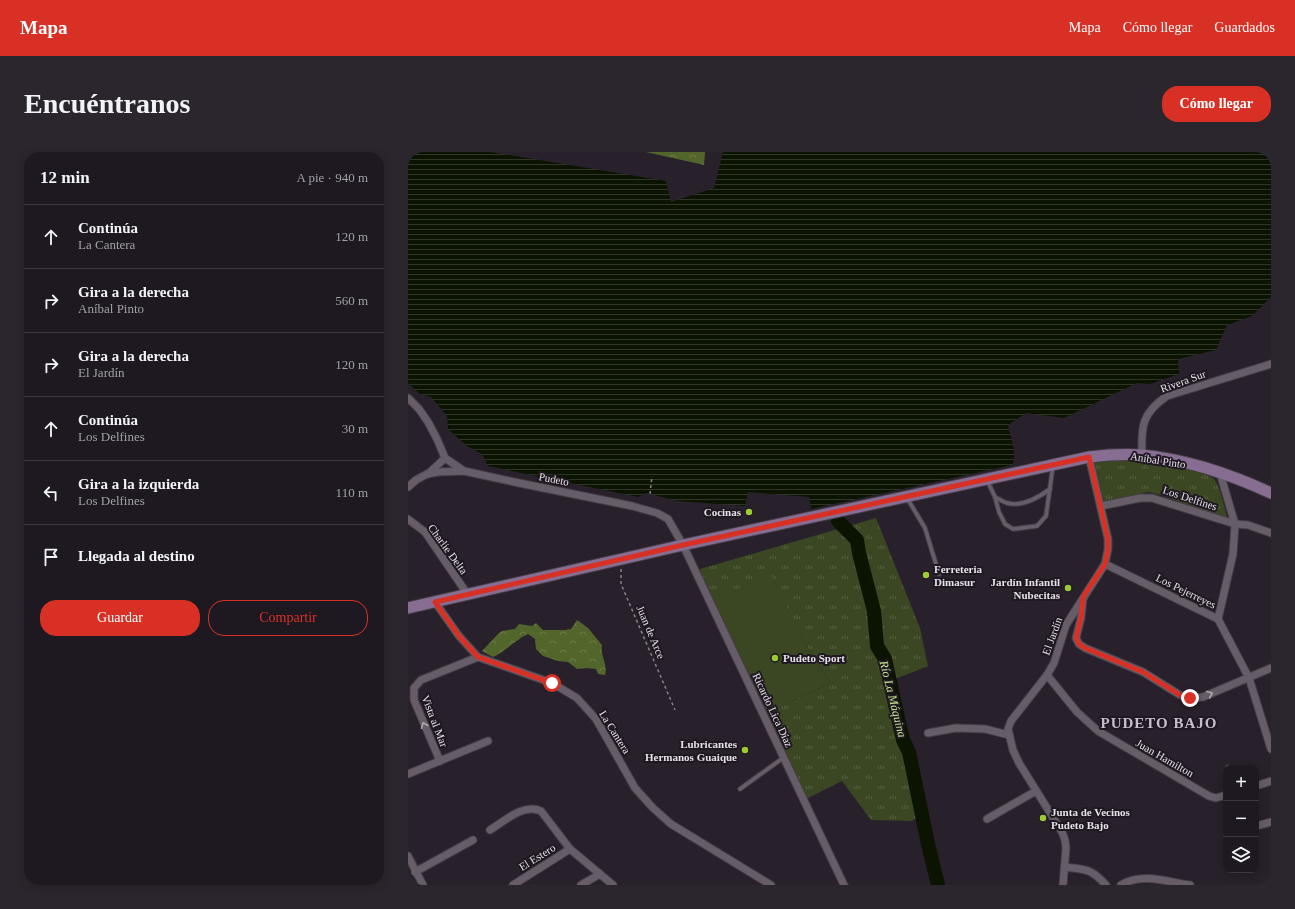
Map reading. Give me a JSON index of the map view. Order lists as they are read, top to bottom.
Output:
{
  "streets": {
    "main road": ["Aníbal Pinto"],
    "street": [
      "Rivera Sur",
      "Pudeto",
      "Los Delfines",
      "Charlie Delta",
      "Los Pejerreyes",
      "El Jardín",
      "Ricardo Lica Díaz",
      "Vista al Mar",
      "La Cantera",
      "Juan Hamilton",
      "El Estero"
    ],
    "path": ["Juan de Arce"]
  },
  "crossings": [
    ["Rivera Sur", "Aníbal Pinto"],
    ["Aníbal Pinto", "Pudeto"],
    ["Aníbal Pinto", "Charlie Delta"],
    ["Aníbal Pinto", "Juan de Arce"],
    ["Aníbal Pinto", "El Jardín"],
    ["Aníbal Pinto", "Ricardo Lica Díaz"],
    ["Aníbal Pinto", "La Cantera"],
    ["Pudeto", "Ricardo Lica Díaz"],
    ["Los Delfines", "El Jardín"],
    ["Los Pejerreyes", "El Jardín"],
    ["El Jardín", "Juan Hamilton"],
    ["Vista al Mar", "La Cantera"]
  ],
  "districts": ["PUDETO BAJO"],
  "water": ["Río La Máquina"],
  "places": [
    "Cocinas",
    "Ferreteria Dimasur",
    "Jardín Infantil Nubecitas",
    "Pudeto Sport",
    "Lubricantes Hermanos Guaique",
    "Junta de Vecinos Pudeto Bajo"
  ],
  "page": {
    "header": "Mapa",
    "nav": ["Mapa", "Cómo llegar", "Guardados"],
    "buttons": [
      "Cómo llegar",
      ["Guardar", "Compartir"]
    ],
    "title": "Encuéntranos",
    "heading": ["12 min", "A pie · 940 m"],
    "list": [
      ["Continúa", "La Cantera", "120 m"],
      ["Gira a la derecha", "Aníbal Pinto", "560 m"],
      ["Gira a la derecha", "El Jardín", "120 m"],
      ["Continúa", "Los Delfines", "30 m"],
      ["Gira a la izquierda", "Los Delfines", "110 m"],
      "Llegada al destino"
    ],
    "map_buttons": ["+", "−"]
  }
}
